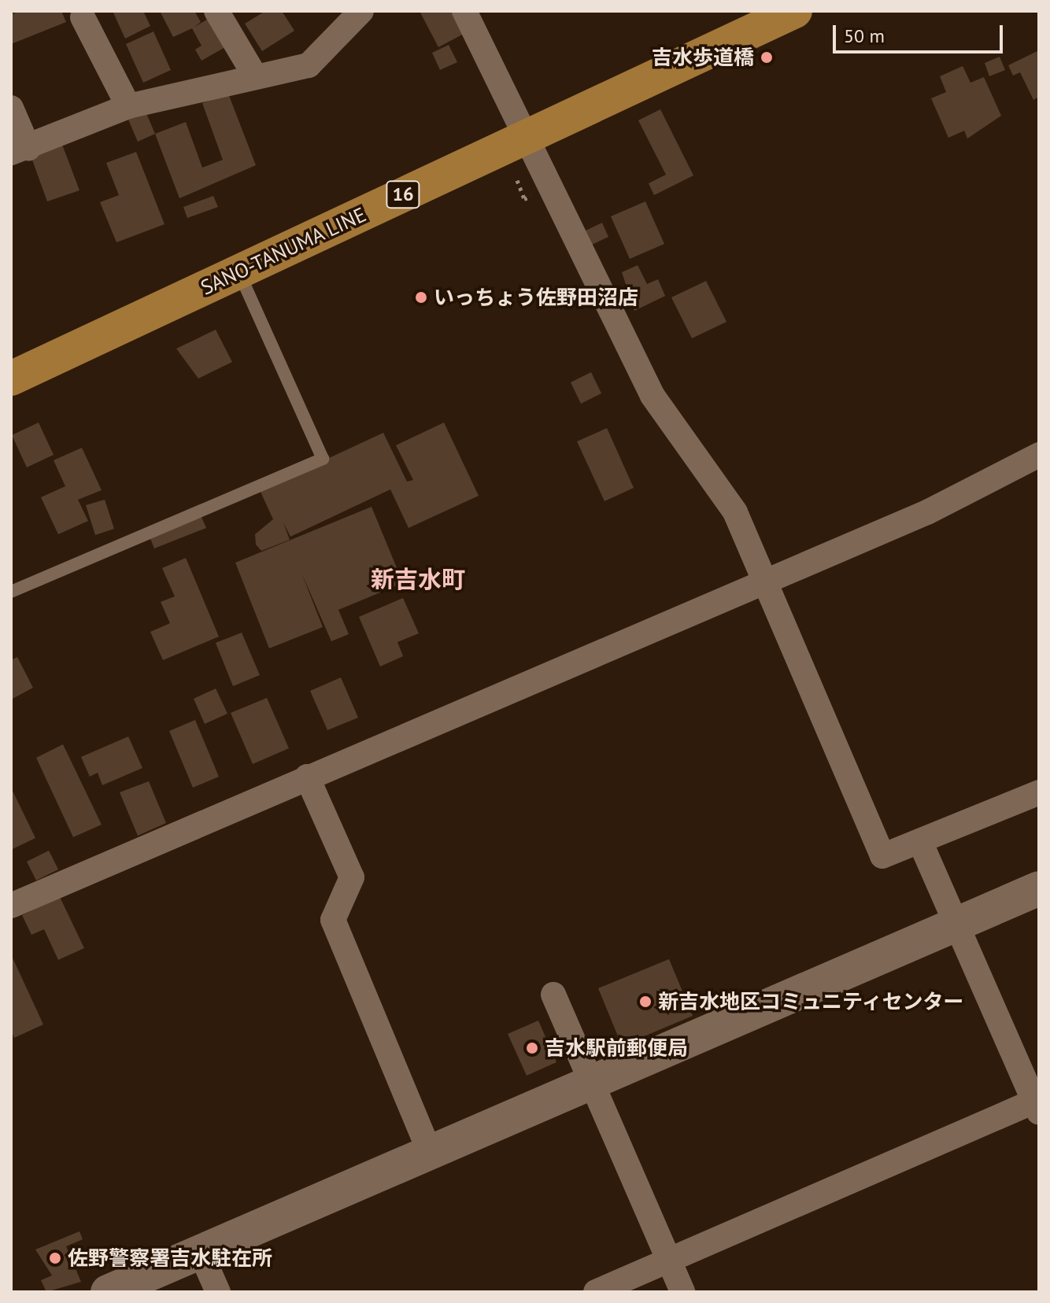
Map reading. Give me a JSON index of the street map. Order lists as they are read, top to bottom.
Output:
{
  "streets": {
    "main road": ["16", "SANO-TANUMA LINE"]
  },
  "districts": ["新吉水町"],
  "places": [
    "吉水歩道橋",
    "いっちょう佐野田沼店",
    "新吉水地区コミュニティセンター",
    "吉水駅前郵便局",
    "佐野警察署吉水駐在所"
  ],
  "scale_bar": "50 m"
}
